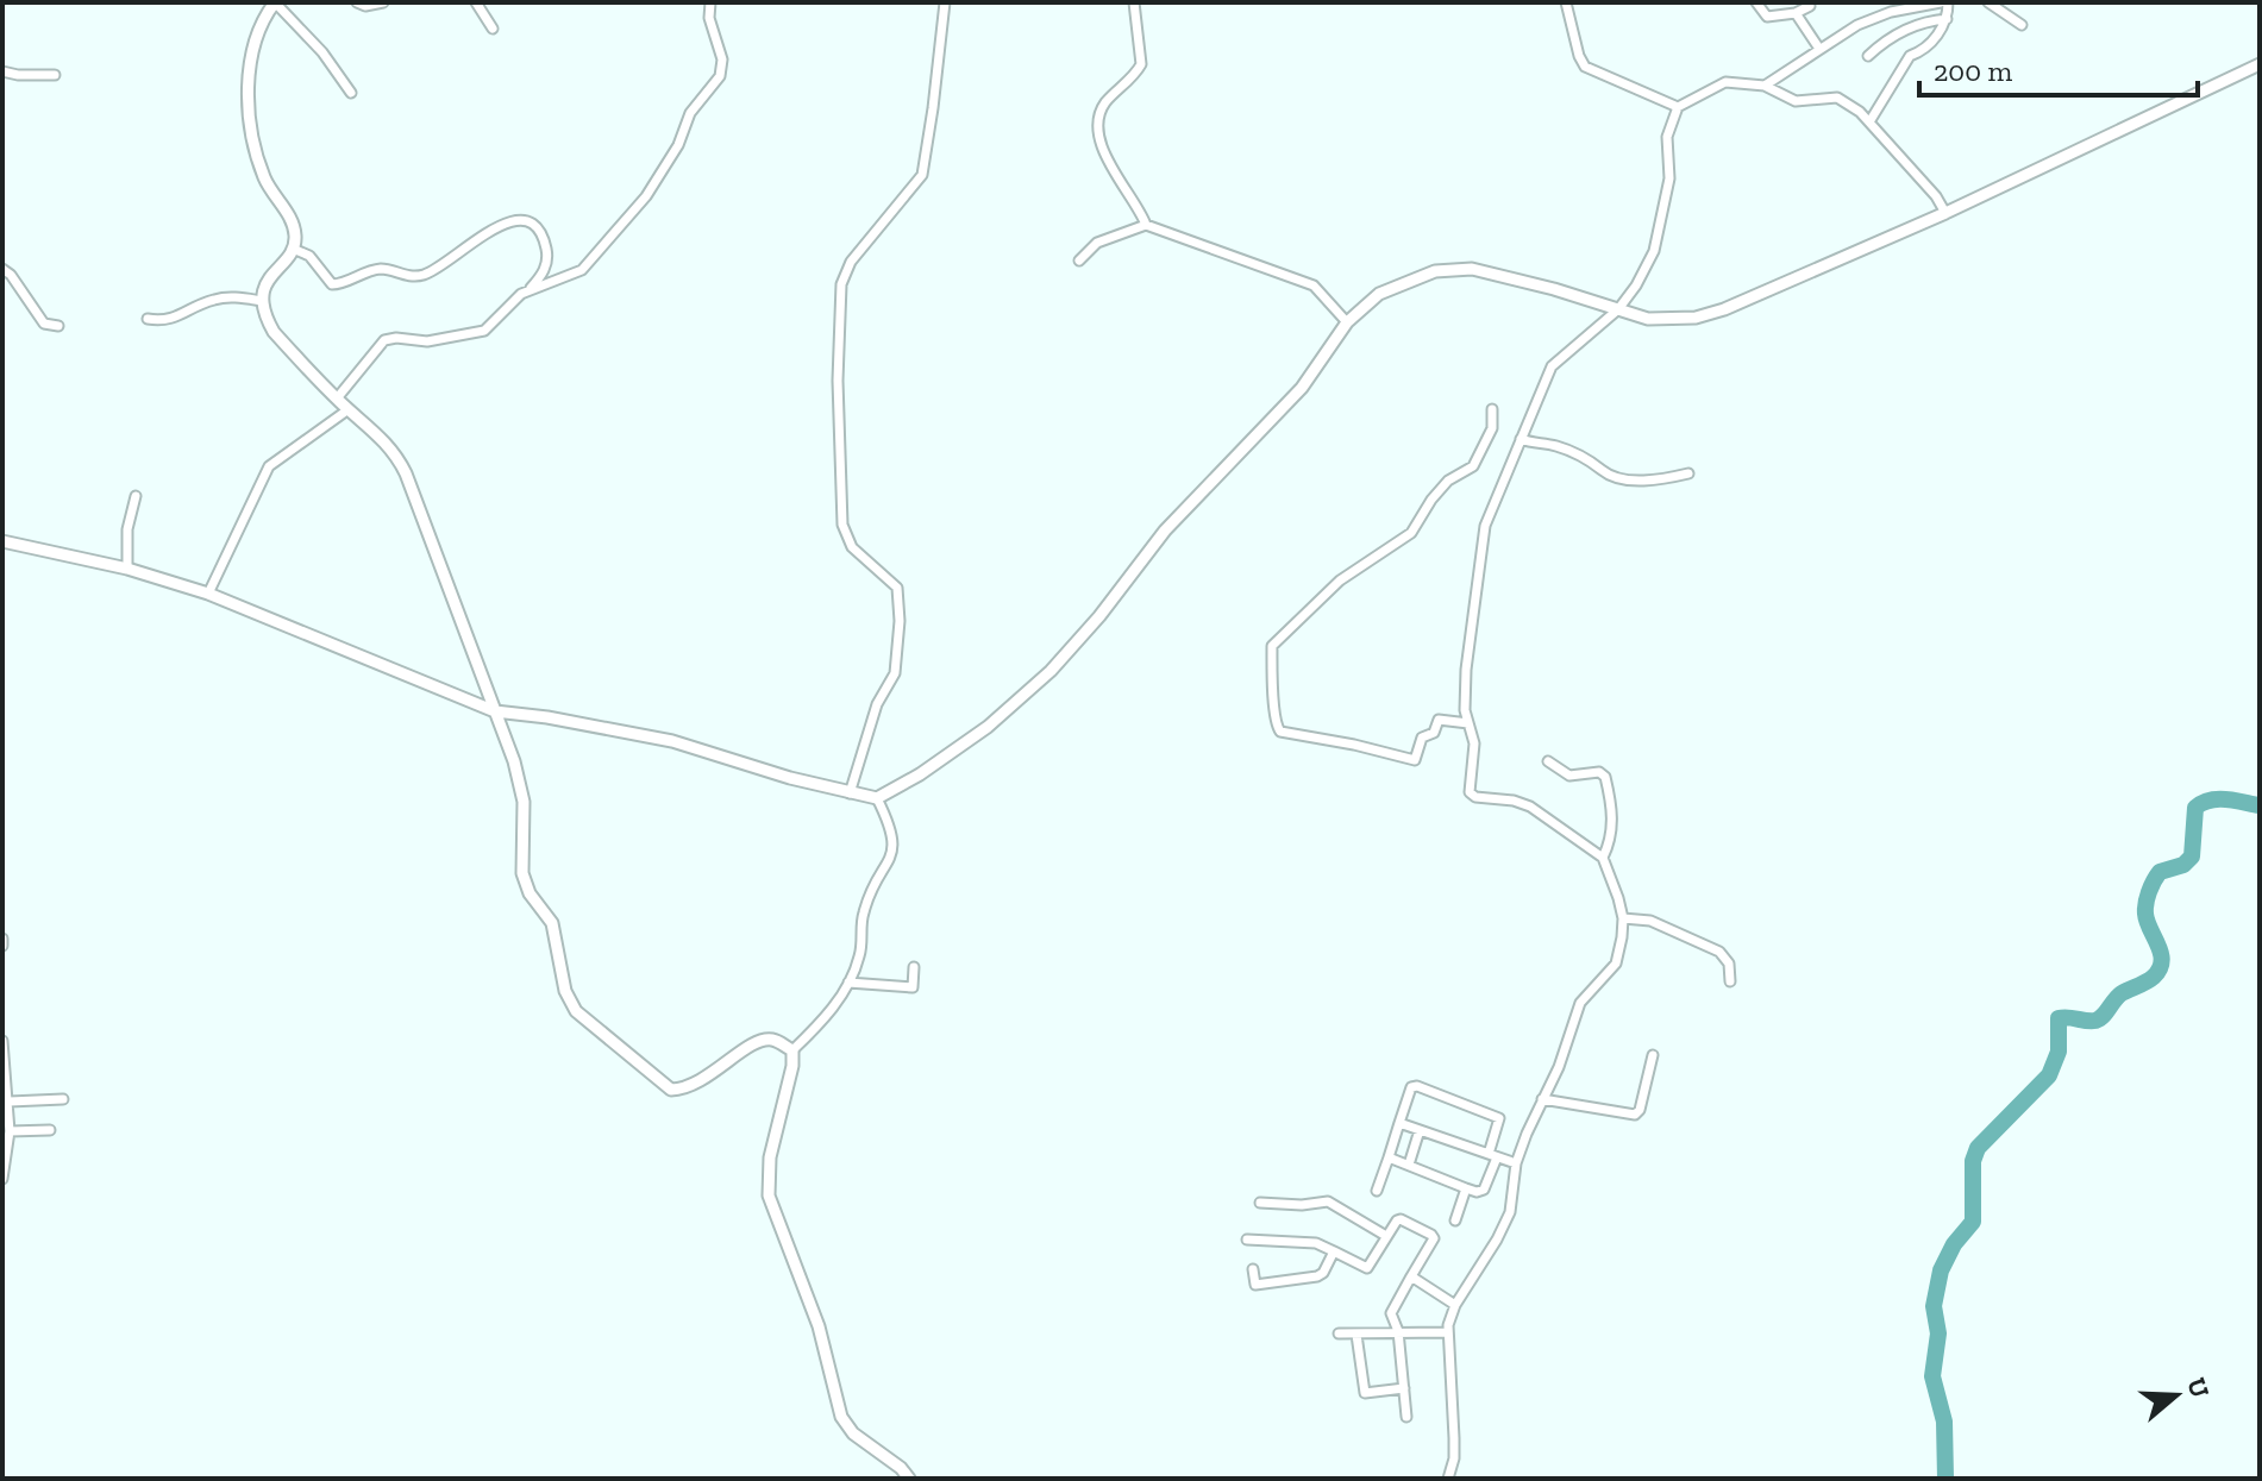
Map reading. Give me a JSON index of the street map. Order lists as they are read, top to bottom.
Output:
{
  "scale_bar": "200 m",
  "north": "right"
}
